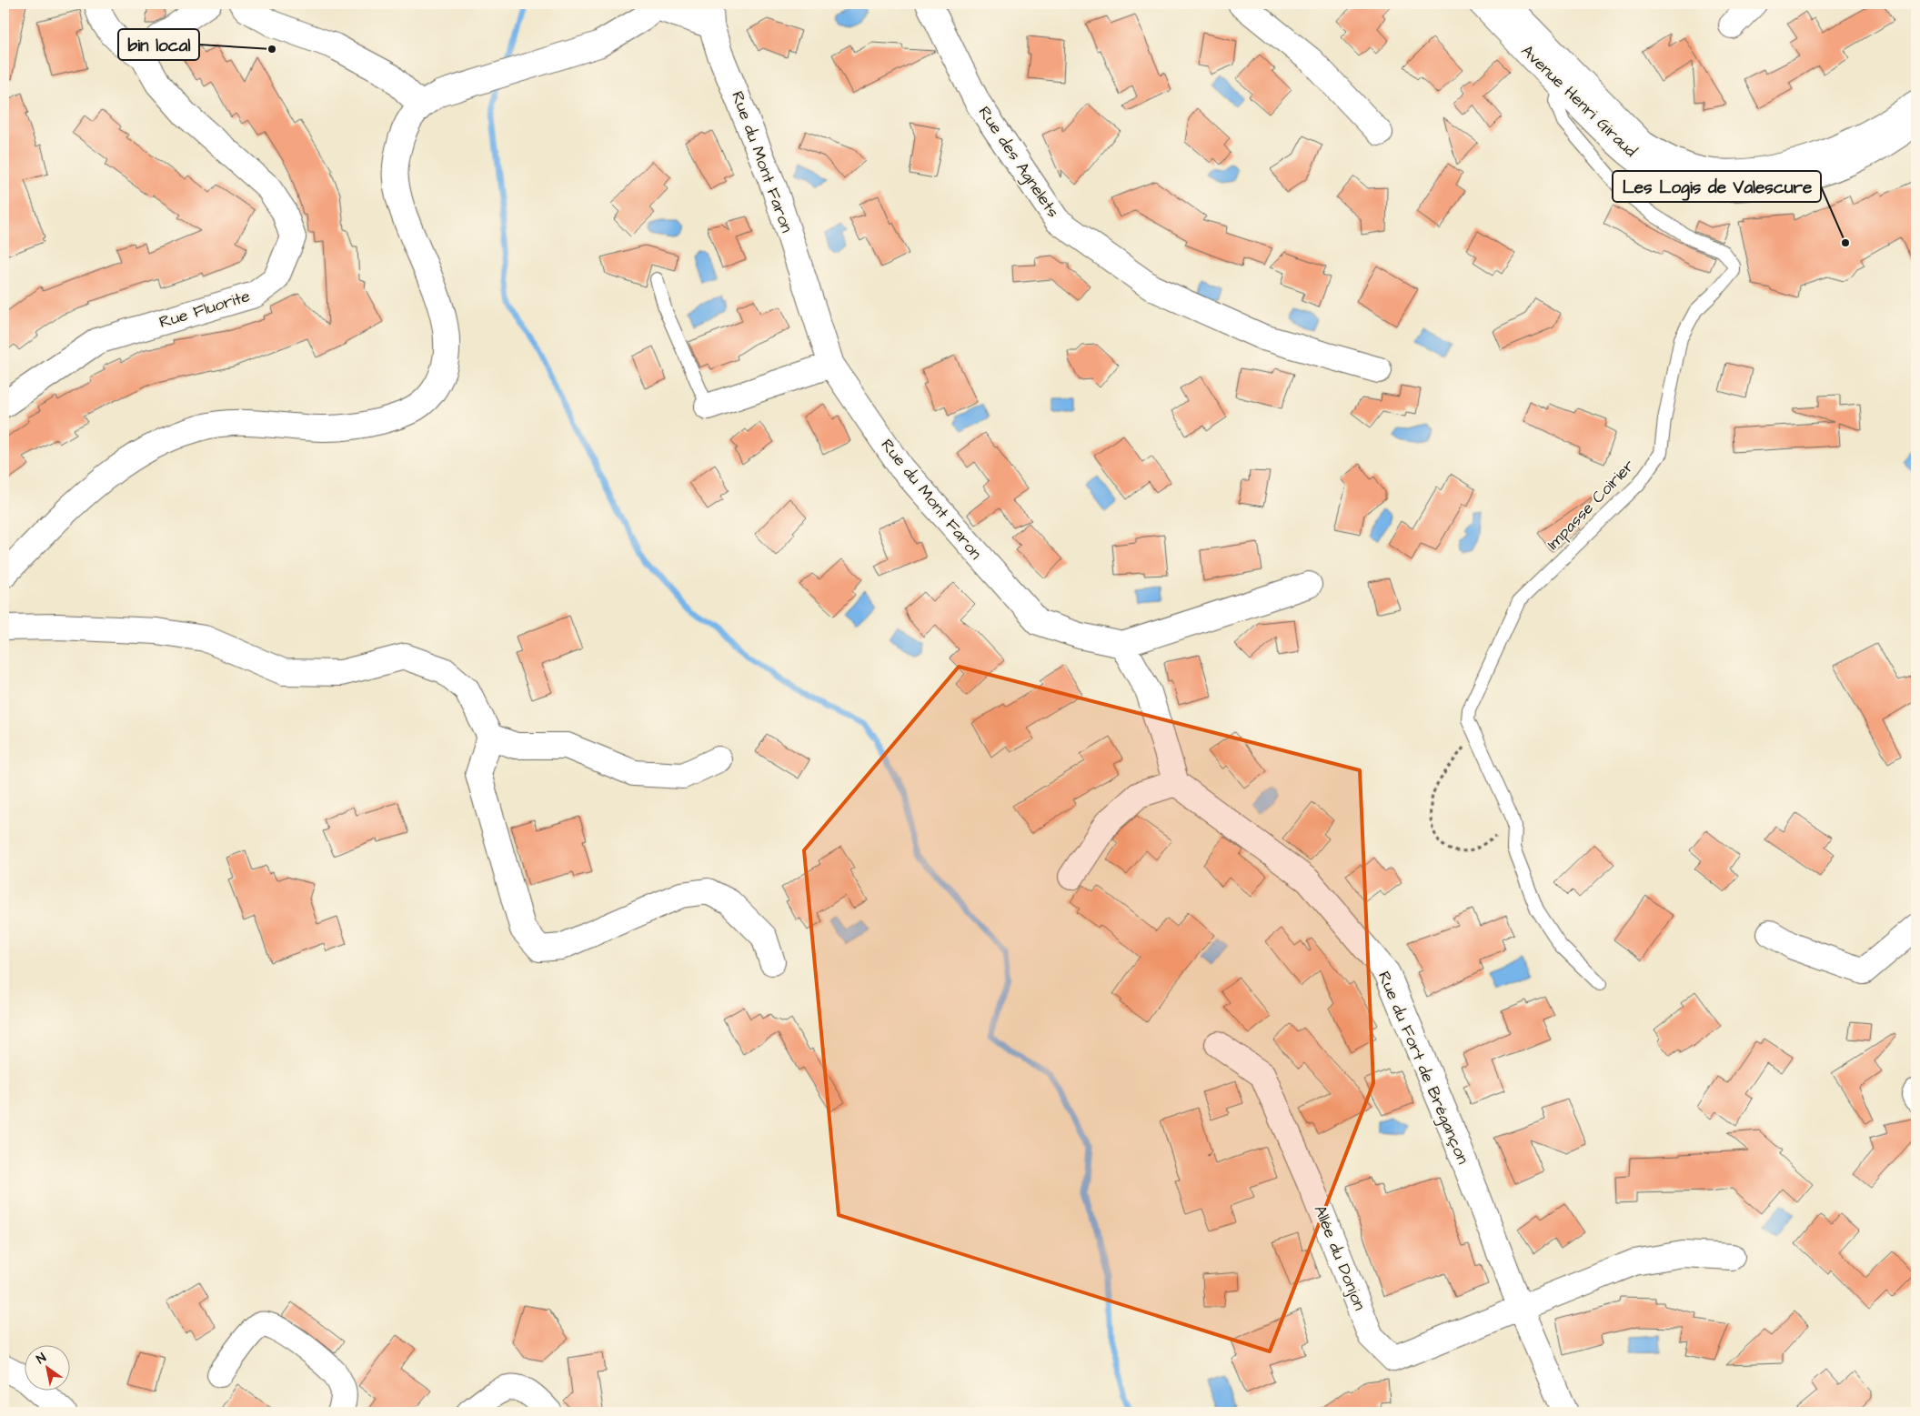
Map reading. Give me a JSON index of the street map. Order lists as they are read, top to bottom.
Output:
{
  "streets": {
    "street": [
      "Avenue Henri Giraud",
      "Rue du Mont Faron",
      "Rue des Agnelets",
      "Rue Fluorite",
      "Rue du Fort de Brégançon",
      "Allée du Donjon"
    ],
    "lane": ["Impasse Coirier"]
  },
  "crossings": [
    ["Avenue Henri Giraud", "Impasse Coirier"],
    ["Rue du Fort de Brégançon", "Allée du Donjon"]
  ],
  "places": ["bin local", "Les Logis de Valescure"],
  "north": "top left"
}
